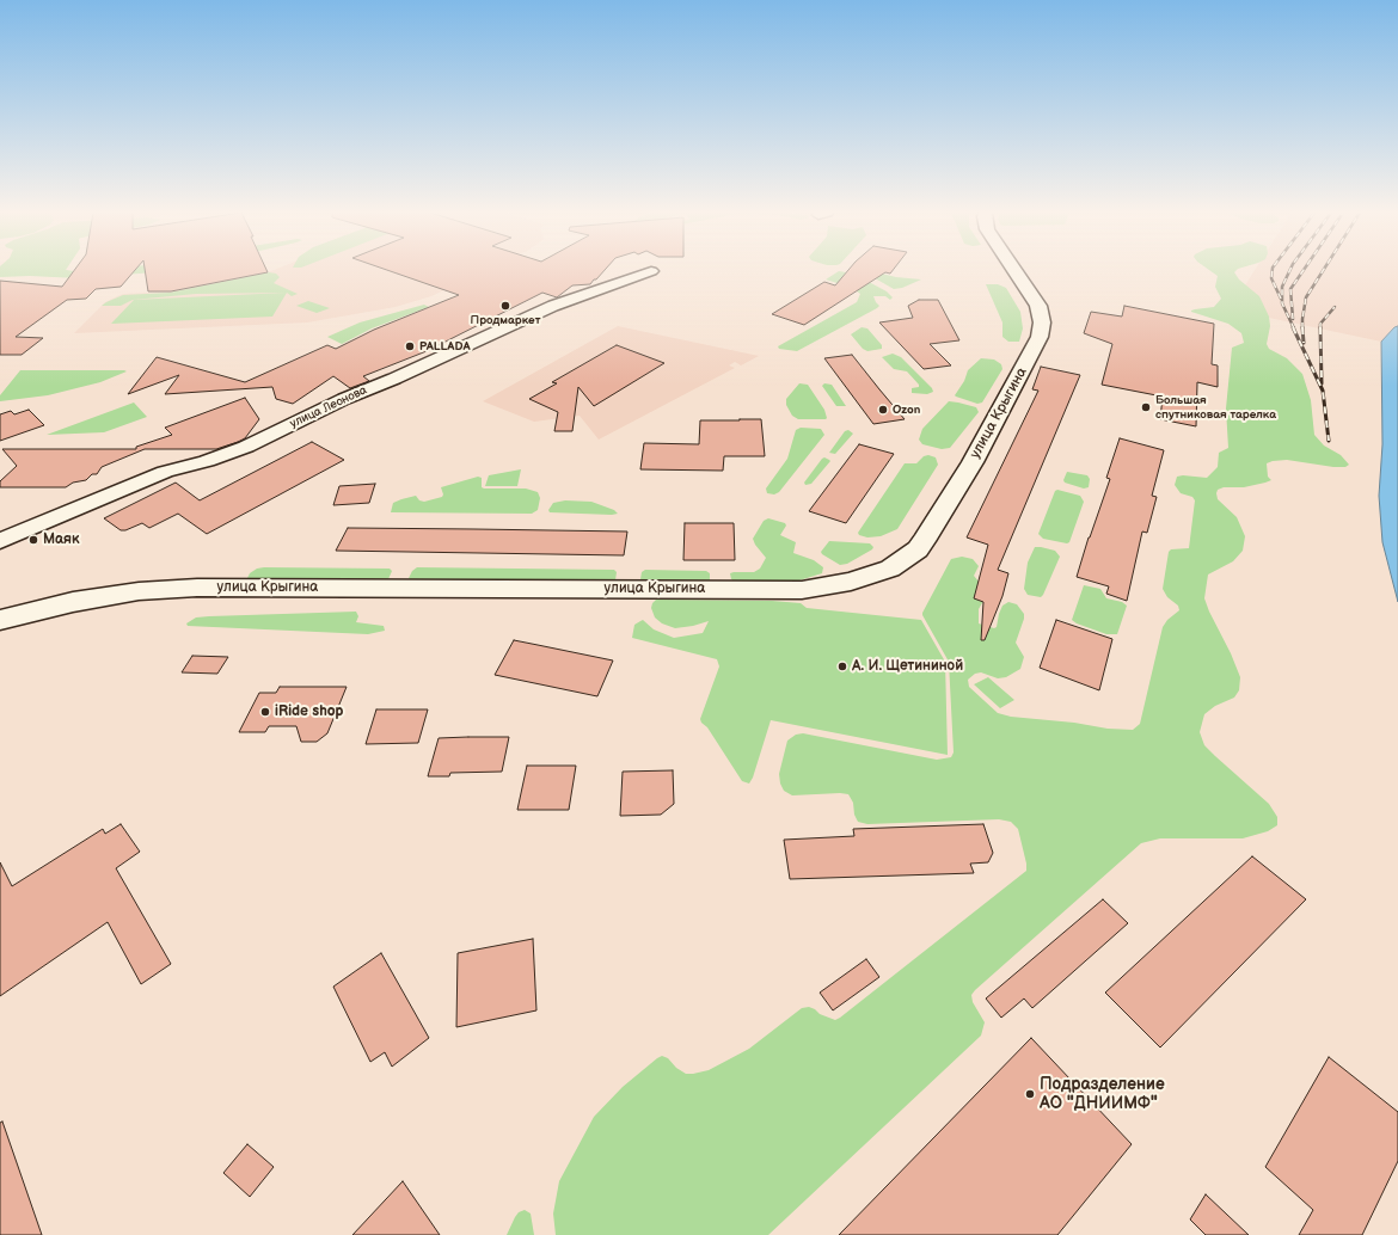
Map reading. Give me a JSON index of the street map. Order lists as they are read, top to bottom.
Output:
{
  "streets": {
    "main road": ["улица Крыгина"],
    "street": ["улица Леонова"]
  },
  "places": [
    "Продмаркет",
    "PALLADA",
    "Большая спутниковая тарелка",
    "Ozon",
    "Маяк",
    "А. И. Щетининой",
    "iRide shop",
    "Подразделение АО \"ДНИИМФ\""
  ]
}
